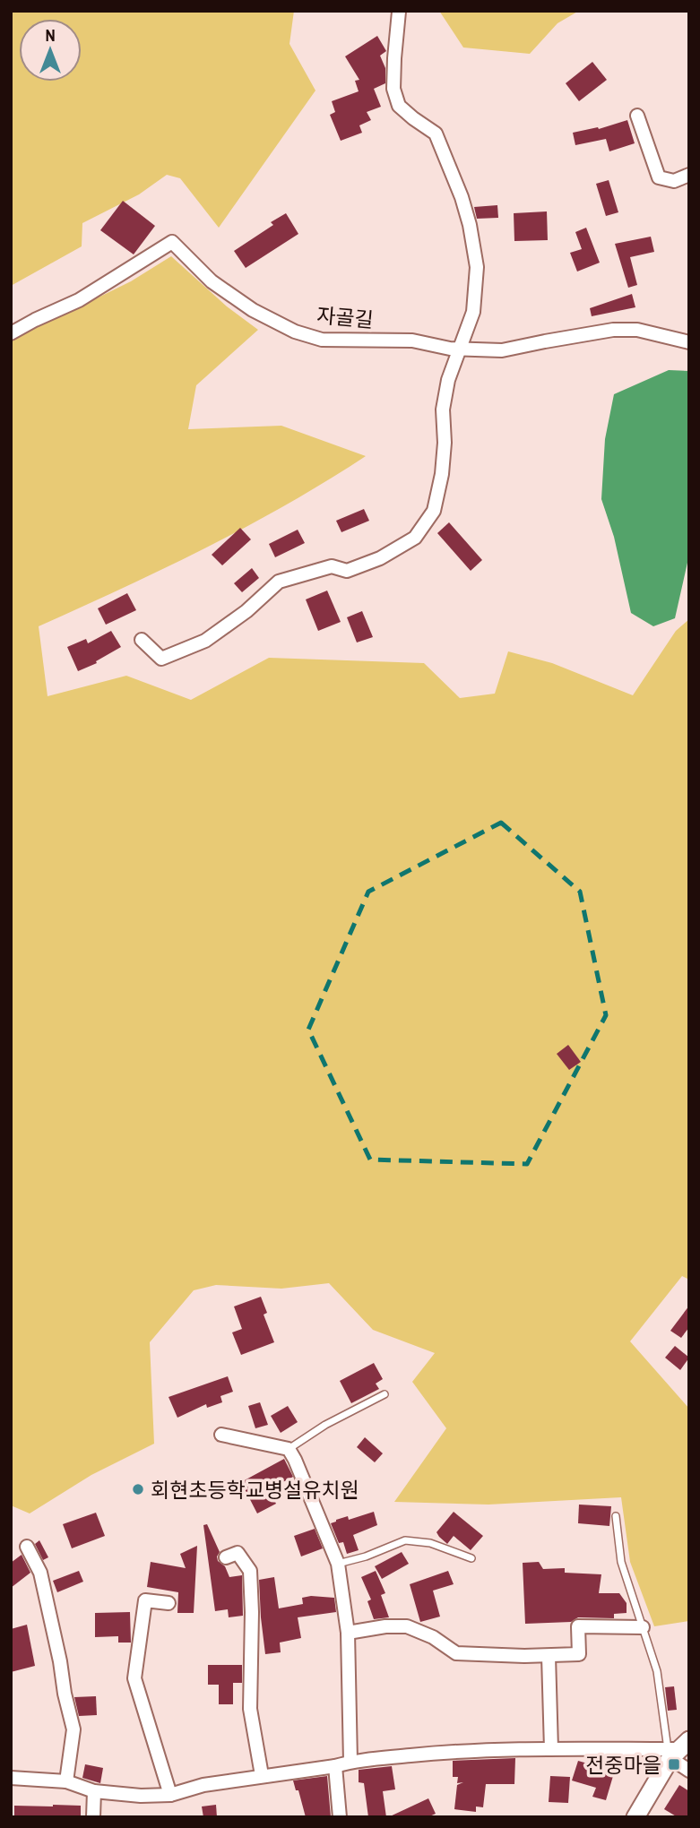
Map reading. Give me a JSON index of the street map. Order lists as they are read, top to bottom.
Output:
{
  "streets": {
    "street": ["자골길"]
  },
  "places": {
    "other": ["회현초등학교병설유치원"],
    "transit": ["전중마을"]
  },
  "north": "top"
}
